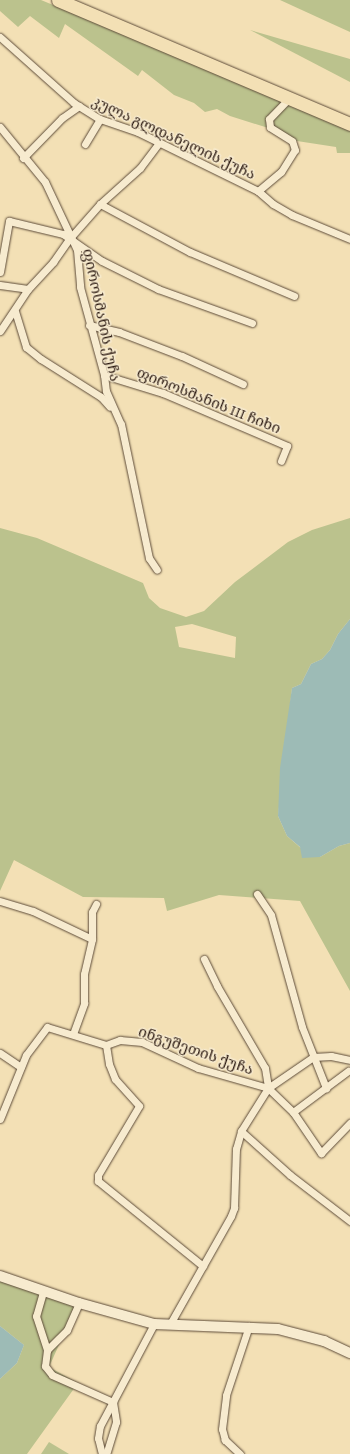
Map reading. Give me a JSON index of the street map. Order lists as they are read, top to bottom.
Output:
{
  "streets": {
    "street": [
      "კულა გლდანელის ქუჩა",
      "ფიროსმანის ქუჩა",
      "ფიროსმანის III ჩიხი",
      "ინგუშეთის ქუჩა"
    ]
  },
  "crossings": [
    ["ფიროსმანის ქუჩა", "ფიროსმანის III ჩიხი"]
  ]
}
